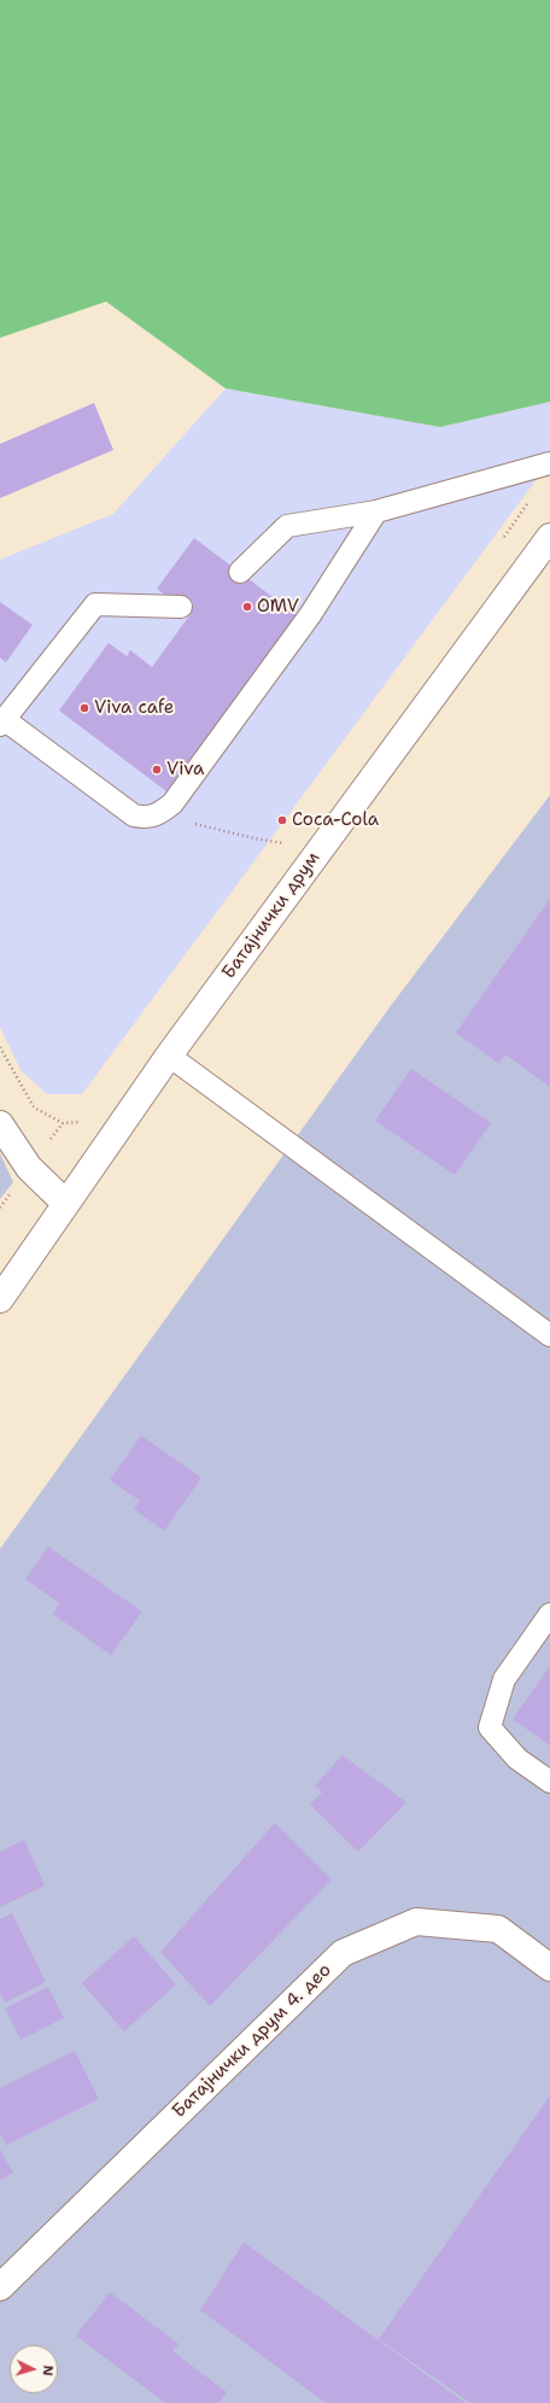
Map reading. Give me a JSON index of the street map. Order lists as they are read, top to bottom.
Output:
{
  "streets": {
    "main road": ["Батајнички друм", "Батајнички друм 4. део"]
  },
  "places": [
    "OMV",
    "Viva cafe",
    "Viva",
    "Coca-Cola"
  ],
  "north": "right"
}
